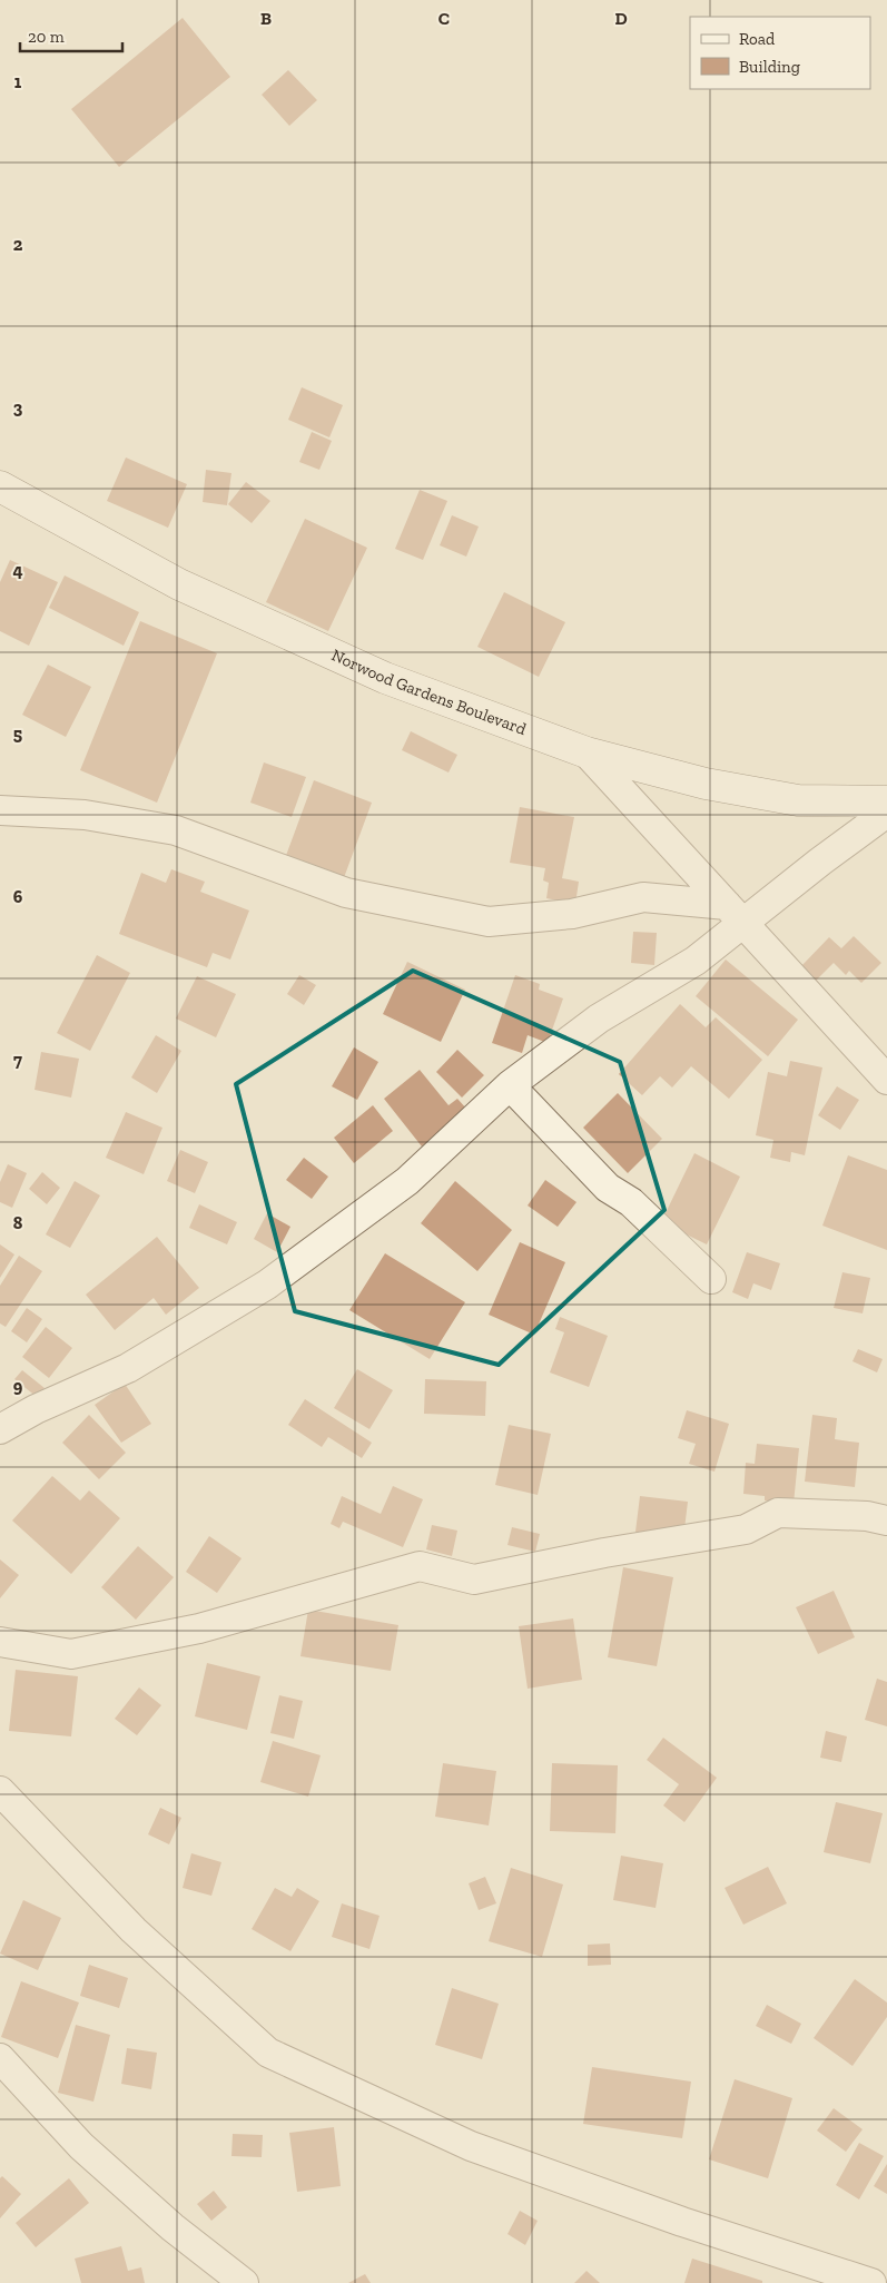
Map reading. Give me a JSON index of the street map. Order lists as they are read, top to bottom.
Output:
{
  "streets": {
    "street": ["Norwood Gardens Boulevard"]
  },
  "legend": ["Road", "Building"],
  "scale_bar": "20 m",
  "grid": {
    "columns": ["B", "C", "D"],
    "rows": [
      "1",
      "2",
      "3",
      "4",
      "5",
      "6",
      "7",
      "8",
      "9"
    ]
  }
}
